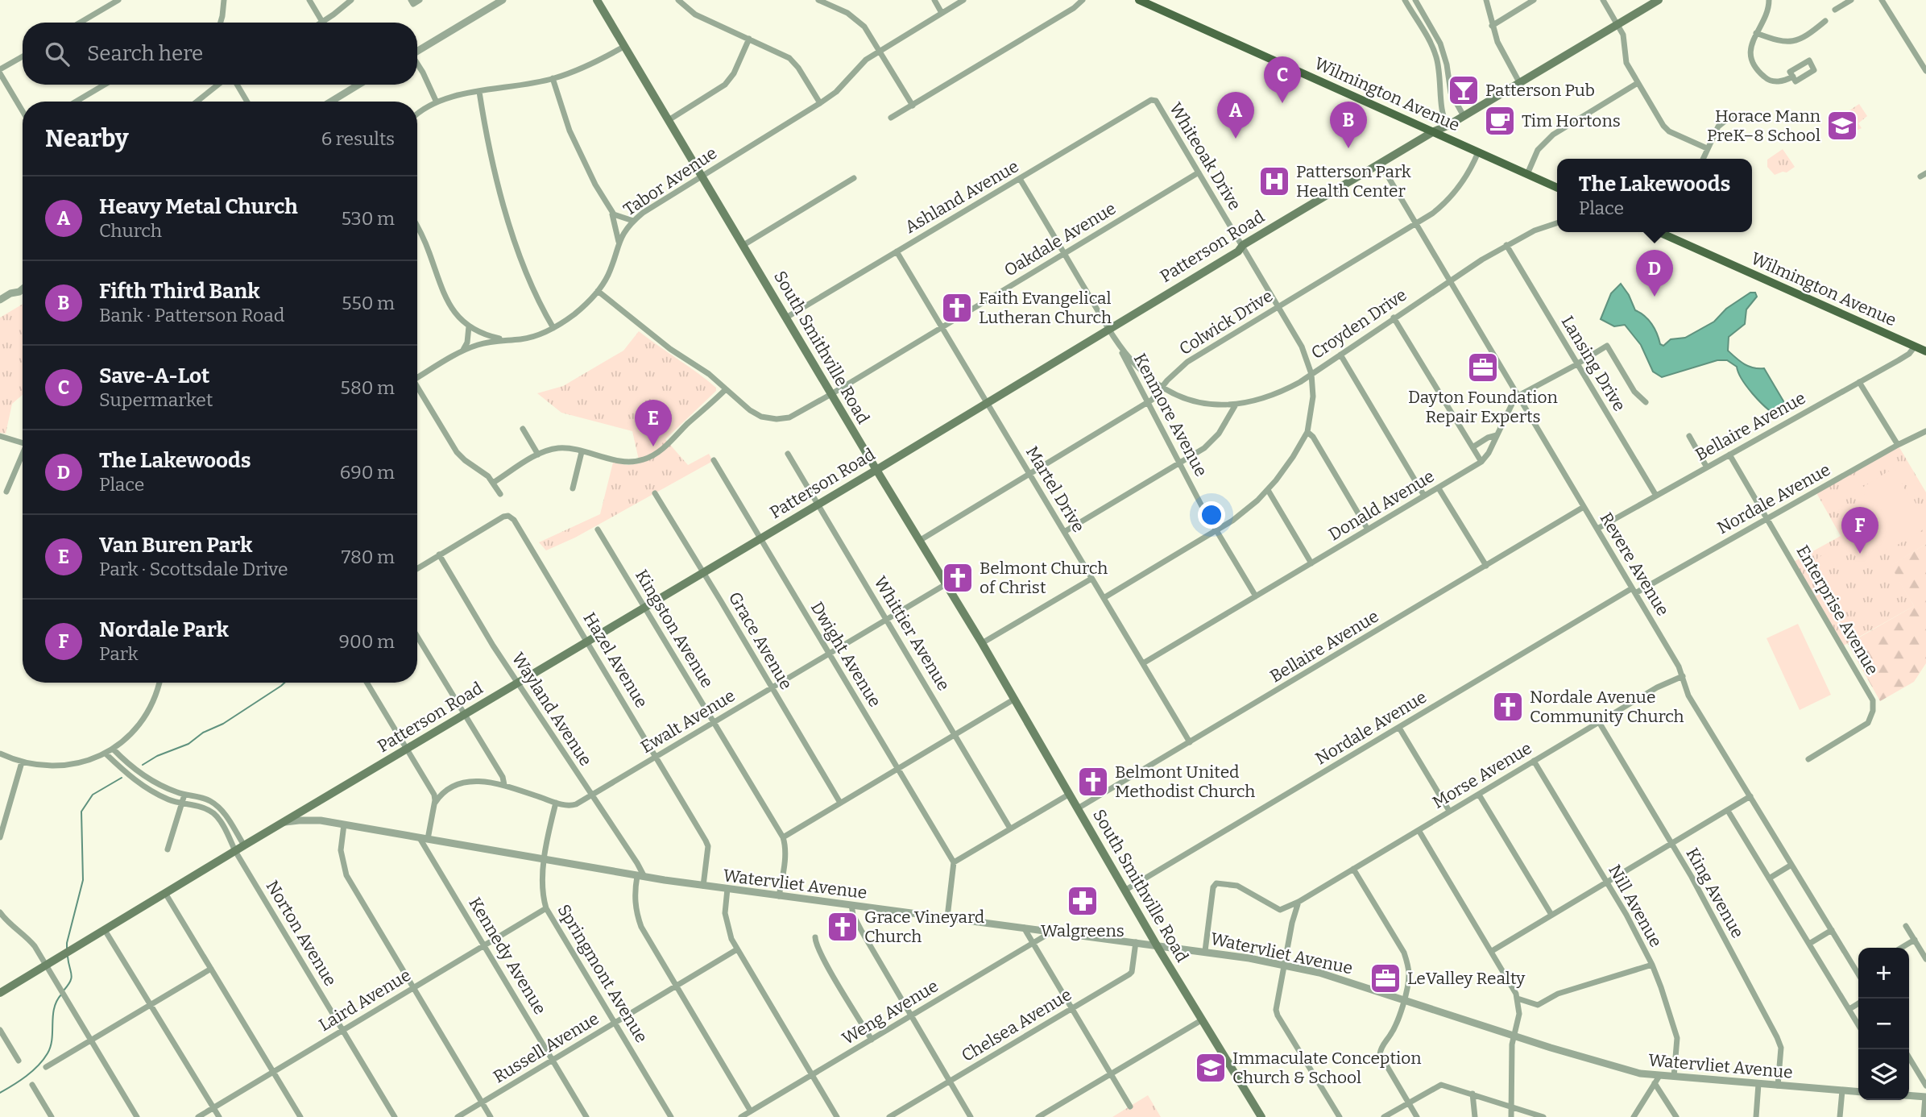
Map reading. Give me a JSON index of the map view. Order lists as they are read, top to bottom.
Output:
{
  "streets": {
    "main road": ["Wilmington Avenue", "Patterson Road", "South Smithville Road"],
    "street": [
      "Whiteoak Drive",
      "Tabor Avenue",
      "Ashland Avenue",
      "Oakdale Avenue",
      "Colwick Drive",
      "Croyden Drive",
      "Lansing Drive",
      "Kenmore Avenue",
      "Bellaire Avenue",
      "Martel Drive",
      "Nordale Avenue",
      "Donald Avenue",
      "Revere Avenue",
      "Enterprise Avenue",
      "Kingston Avenue",
      "Whittier Avenue",
      "Grace Avenue",
      "Dwight Avenue",
      "Hazel Avenue",
      "Wayland Avenue",
      "Ewalt Avenue",
      "Morse Avenue",
      "Watervliet Avenue",
      "King Avenue",
      "Nill Avenue",
      "Norton Avenue",
      "Kennedy Avenue",
      "Springmont Avenue",
      "Laird Avenue",
      "Weng Avenue",
      "Chelsea Avenue",
      "Russell Avenue"
    ]
  },
  "crossings": [
    ["Wilmington Avenue", "Patterson Road"],
    ["Wilmington Avenue", "Colwick Drive"],
    ["Wilmington Avenue", "Bellaire Avenue"],
    ["Whiteoak Drive", "Ashland Avenue"],
    ["Whiteoak Drive", "Oakdale Avenue"],
    ["Whiteoak Drive", "Patterson Road"],
    ["Whiteoak Drive", "Colwick Drive"],
    ["Whiteoak Drive", "Croyden Drive"],
    ["Tabor Avenue", "Oakdale Avenue"],
    ["Tabor Avenue", "South Smithville Road"],
    ["Ashland Avenue", "South Smithville Road"],
    ["Ashland Avenue", "Kenmore Avenue"],
    ["Ashland Avenue", "Martel Drive"],
    ["Oakdale Avenue", "South Smithville Road"],
    ["Oakdale Avenue", "Kenmore Avenue"],
    ["Oakdale Avenue", "Martel Drive"],
    ["Patterson Road", "South Smithville Road"],
    ["Patterson Road", "Kenmore Avenue"],
    ["Patterson Road", "Martel Drive"],
    ["Patterson Road", "Revere Avenue"],
    ["Patterson Road", "Kingston Avenue"],
    ["Patterson Road", "Whittier Avenue"],
    ["Patterson Road", "Grace Avenue"],
    ["Patterson Road", "Dwight Avenue"],
    ["Patterson Road", "Hazel Avenue"],
    ["Patterson Road", "Wayland Avenue"],
    ["Patterson Road", "Watervliet Avenue"],
    ["Patterson Road", "Norton Avenue"],
    ["Colwick Drive", "Croyden Drive"],
    ["Colwick Drive", "South Smithville Road"],
    ["Colwick Drive", "Kenmore Avenue"],
    ["Colwick Drive", "Martel Drive"],
    ["Colwick Drive", "Revere Avenue"],
    ["Croyden Drive", "Lansing Drive"],
    ["Croyden Drive", "Kenmore Avenue"],
    ["Croyden Drive", "Revere Avenue"],
    ["South Smithville Road", "Bellaire Avenue"],
    ["South Smithville Road", "Nordale Avenue"],
    ["South Smithville Road", "Ewalt Avenue"],
    ["South Smithville Road", "Watervliet Avenue"],
    ["Lansing Drive", "Bellaire Avenue"],
    ["Kenmore Avenue", "Donald Avenue"],
    ["Bellaire Avenue", "Martel Drive"],
    ["Bellaire Avenue", "Revere Avenue"],
    ["Bellaire Avenue", "Enterprise Avenue"],
    ["Martel Drive", "Donald Avenue"],
    ["Nordale Avenue", "Revere Avenue"],
    ["Nordale Avenue", "Enterprise Avenue"],
    ["Donald Avenue", "Revere Avenue"],
    ["Revere Avenue", "Morse Avenue"],
    ["Kingston Avenue", "Ewalt Avenue"],
    ["Whittier Avenue", "Ewalt Avenue"],
    ["Grace Avenue", "Ewalt Avenue"],
    ["Dwight Avenue", "Ewalt Avenue"],
    ["Hazel Avenue", "Wayland Avenue"],
    ["Hazel Avenue", "Ewalt Avenue"],
    ["Hazel Avenue", "Watervliet Avenue"],
    ["Wayland Avenue", "Ewalt Avenue"],
    ["Wayland Avenue", "Watervliet Avenue"],
    ["Ewalt Avenue", "Springmont Avenue"],
    ["Morse Avenue", "King Avenue"],
    ["Morse Avenue", "Nill Avenue"],
    ["Watervliet Avenue", "King Avenue"],
    ["Watervliet Avenue", "Nill Avenue"],
    ["Watervliet Avenue", "Kennedy Avenue"],
    ["Watervliet Avenue", "Springmont Avenue"],
    ["Watervliet Avenue", "Weng Avenue"],
    ["Watervliet Avenue", "Chelsea Avenue"],
    ["Norton Avenue", "Laird Avenue"],
    ["Kennedy Avenue", "Laird Avenue"],
    ["Kennedy Avenue", "Russell Avenue"],
    ["Springmont Avenue", "Laird Avenue"],
    ["Springmont Avenue", "Russell Avenue"]
  ],
  "places": {
    "bar": ["Patterson Pub"],
    "cafe": ["Tim Hortons"],
    "school or university": ["Horace Mann PreK–8 School", "Immaculate Conception Church & School"],
    "hospital": ["Patterson Park Health Center"],
    "church": [
      "Faith Evangelical Lutheran Church",
      "Belmont Church of Christ",
      "Nordale Avenue Community Church",
      "Belmont United Methodist Church",
      "Grace Vineyard Church"
    ],
    "office": ["Dayton Foundation Repair Experts", "LeValley Realty"],
    "pharmacy": ["Walgreens"]
  },
  "page": {
    "search": "Search here",
    "pins": [
      "C",
      "A",
      "B",
      "D",
      "E",
      "F"
    ],
    "heading": ["Nearby", "6 results"],
    "popup": ["The Lakewoods", "Place"],
    "list": [
      {
        "mark": "A",
        "name": "Heavy Metal Church",
        "note": "Church",
        "value": "530 m"
      },
      {
        "mark": "B",
        "name": "Fifth Third Bank",
        "note": "Bank · Patterson Road",
        "value": "550 m"
      },
      {
        "mark": "C",
        "name": "Save-A-Lot",
        "note": "Supermarket",
        "value": "580 m"
      },
      {
        "mark": "D",
        "name": "The Lakewoods",
        "note": "Place",
        "value": "690 m"
      },
      {
        "mark": "E",
        "name": "Van Buren Park",
        "note": "Park · Scottsdale Drive",
        "value": "780 m"
      },
      {
        "mark": "F",
        "name": "Nordale Park",
        "note": "Park",
        "value": "900 m"
      }
    ],
    "map_buttons": ["+", "−"]
  }
}
